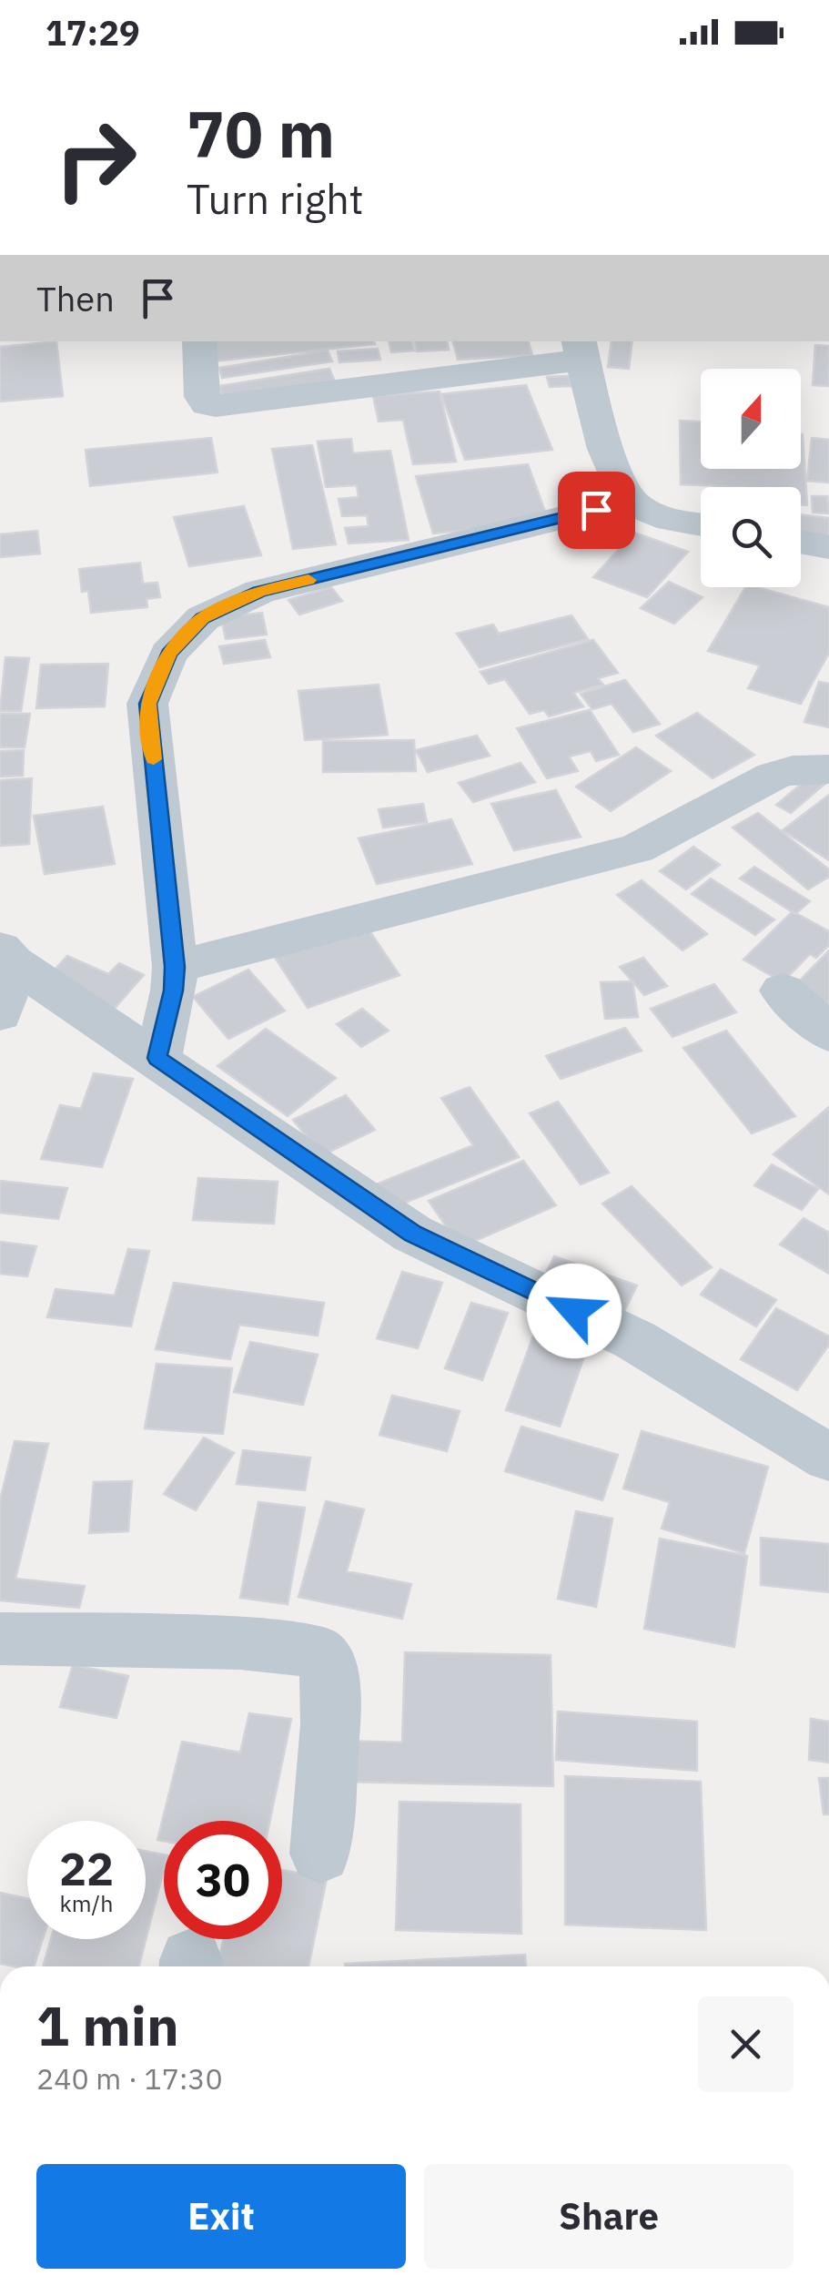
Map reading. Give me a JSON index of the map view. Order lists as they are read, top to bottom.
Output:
{
  "north": "top",
  "page": {
    "status": "17:29",
    "turn": ["70 m", "Turn right"],
    "then": "Then",
    "speed": "22 km/h",
    "limit": "30",
    "heading": ["1 min", "240 m · 17:30"],
    "buttons": ["Exit", "Share"]
  }
}
